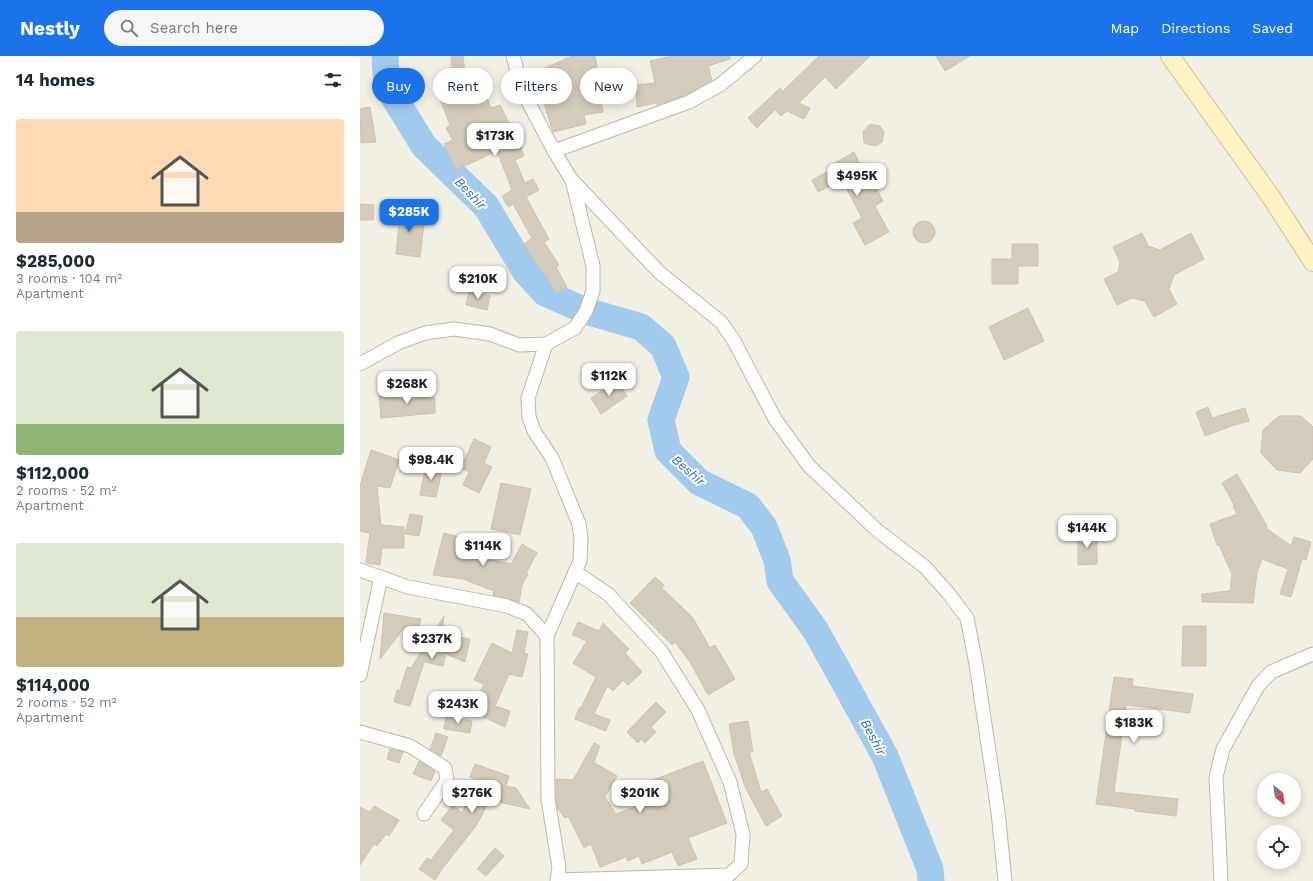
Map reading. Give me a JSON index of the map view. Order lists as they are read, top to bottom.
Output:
{
  "water": ["Beshir"],
  "north": "bottom right",
  "page": {
    "header": "Nestly",
    "search": "Search here",
    "nav": ["Map", "Directions", "Saved"],
    "heading": "14 homes",
    "chip": [
      "Buy",
      "Rent",
      "Filters",
      "New"
    ],
    "list": [
      {
        "name": "$285,000",
        "note": "3 rooms · 104 m² · Apartment"
      },
      {
        "name": "$112,000",
        "note": "2 rooms · 52 m² · Apartment"
      },
      {
        "name": "$114,000",
        "note": "2 rooms · 52 m² · Apartment"
      }
    ],
    "price": [
      "$173K",
      "$495K",
      "$285K",
      "$210K",
      "$112K",
      "$268K",
      "$98.4K",
      "$144K",
      "$114K",
      "$237K",
      "$243K",
      "$183K",
      "$276K",
      "$201K"
    ]
  }
}
